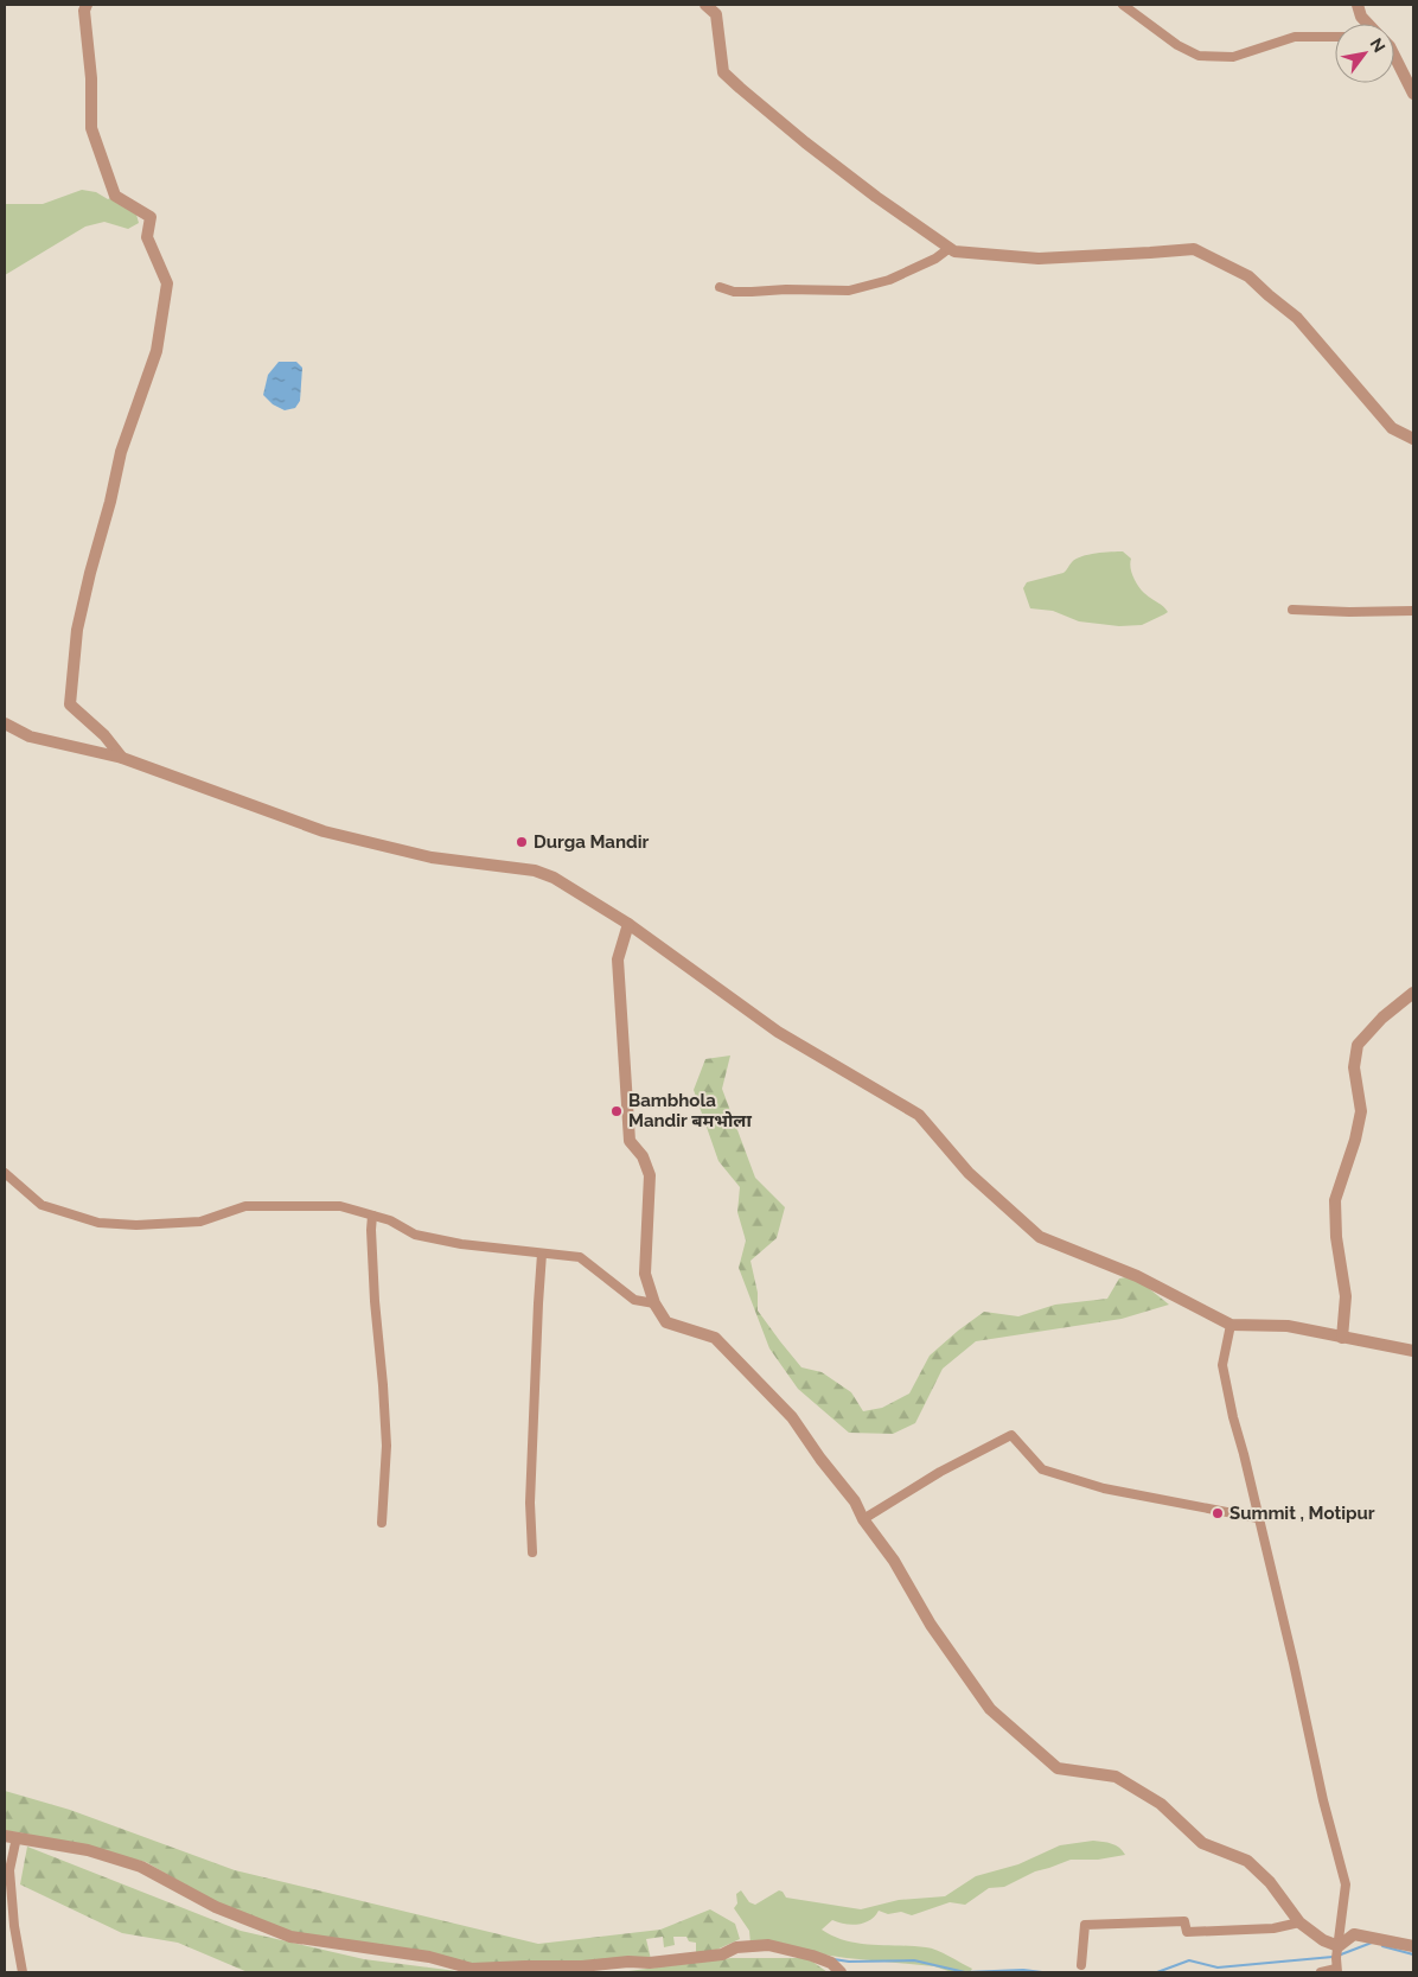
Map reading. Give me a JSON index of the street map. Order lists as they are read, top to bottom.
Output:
{
  "places": ["Durga Mandir", "Bambhola Mandir बमभोला", "Summit , Motipur"],
  "north": "top right"
}
